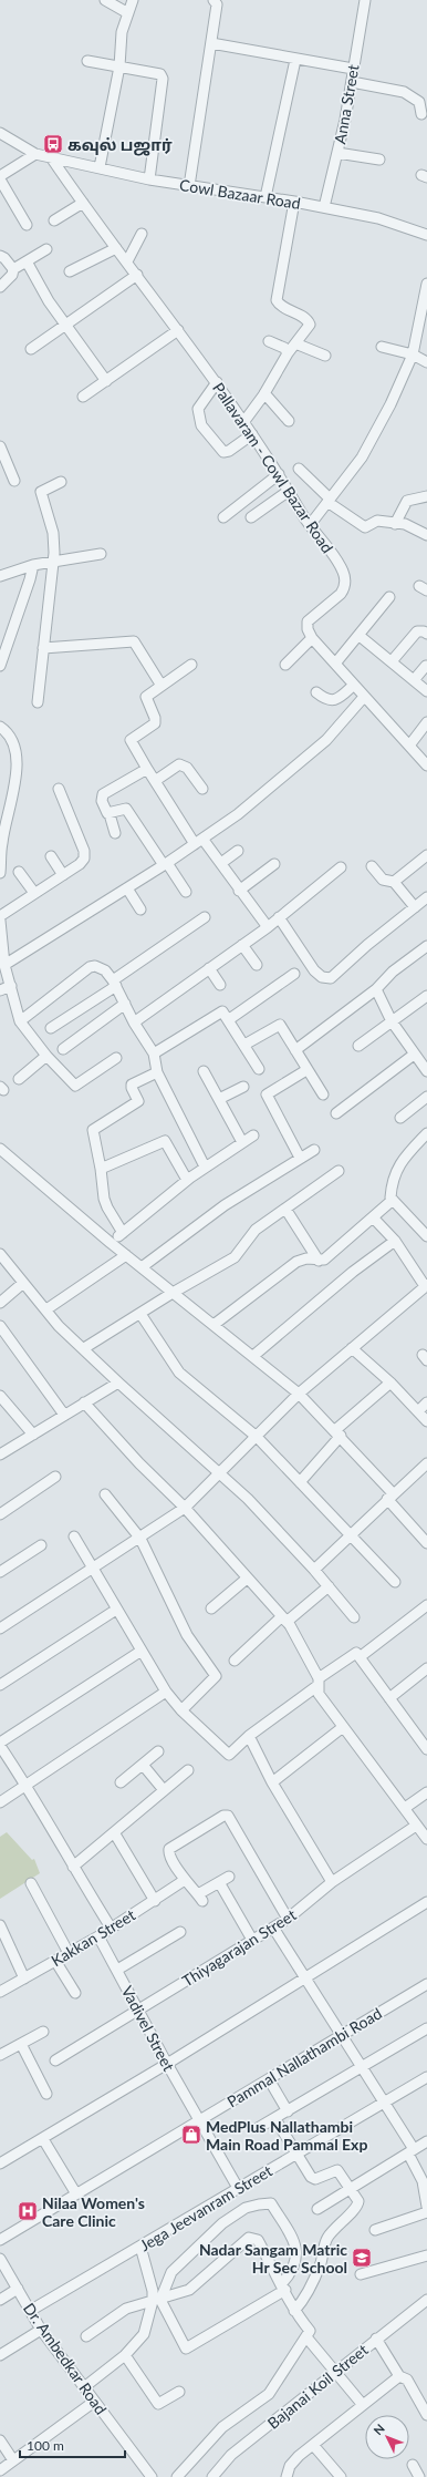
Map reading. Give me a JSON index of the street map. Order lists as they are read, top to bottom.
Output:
{
  "streets": {
    "street": [
      "Anna Street",
      "Cowl Bazaar Road",
      "Pallavaram - Cowl Bazar Road",
      "Kakkan Street",
      "Thiyagarajan Street",
      "Vadivel Street",
      "Pammal Nallathambi Road",
      "Jega Jeevanram Street",
      "Dr. Ambedkar Road",
      "Bajanai Koil Street"
    ]
  },
  "crossings": [
    ["Anna Street", "Cowl Bazaar Road"],
    ["Cowl Bazaar Road", "Pallavaram - Cowl Bazar Road"],
    ["Kakkan Street", "Vadivel Street"],
    ["Thiyagarajan Street", "Vadivel Street"],
    ["Vadivel Street", "Pammal Nallathambi Road"],
    ["Vadivel Street", "Jega Jeevanram Street"],
    ["Jega Jeevanram Street", "Dr. Ambedkar Road"]
  ],
  "places": {
    "bus stop": ["கவுல் பஜார்"],
    "shop": ["MedPlus Nallathambi Main Road Pammal Exp"],
    "hospital": ["Nilaa Women's Care Clinic"],
    "school or university": ["Nadar Sangam Matric Hr Sec School"]
  },
  "scale_bar": "100 m",
  "north": "top left"
}
